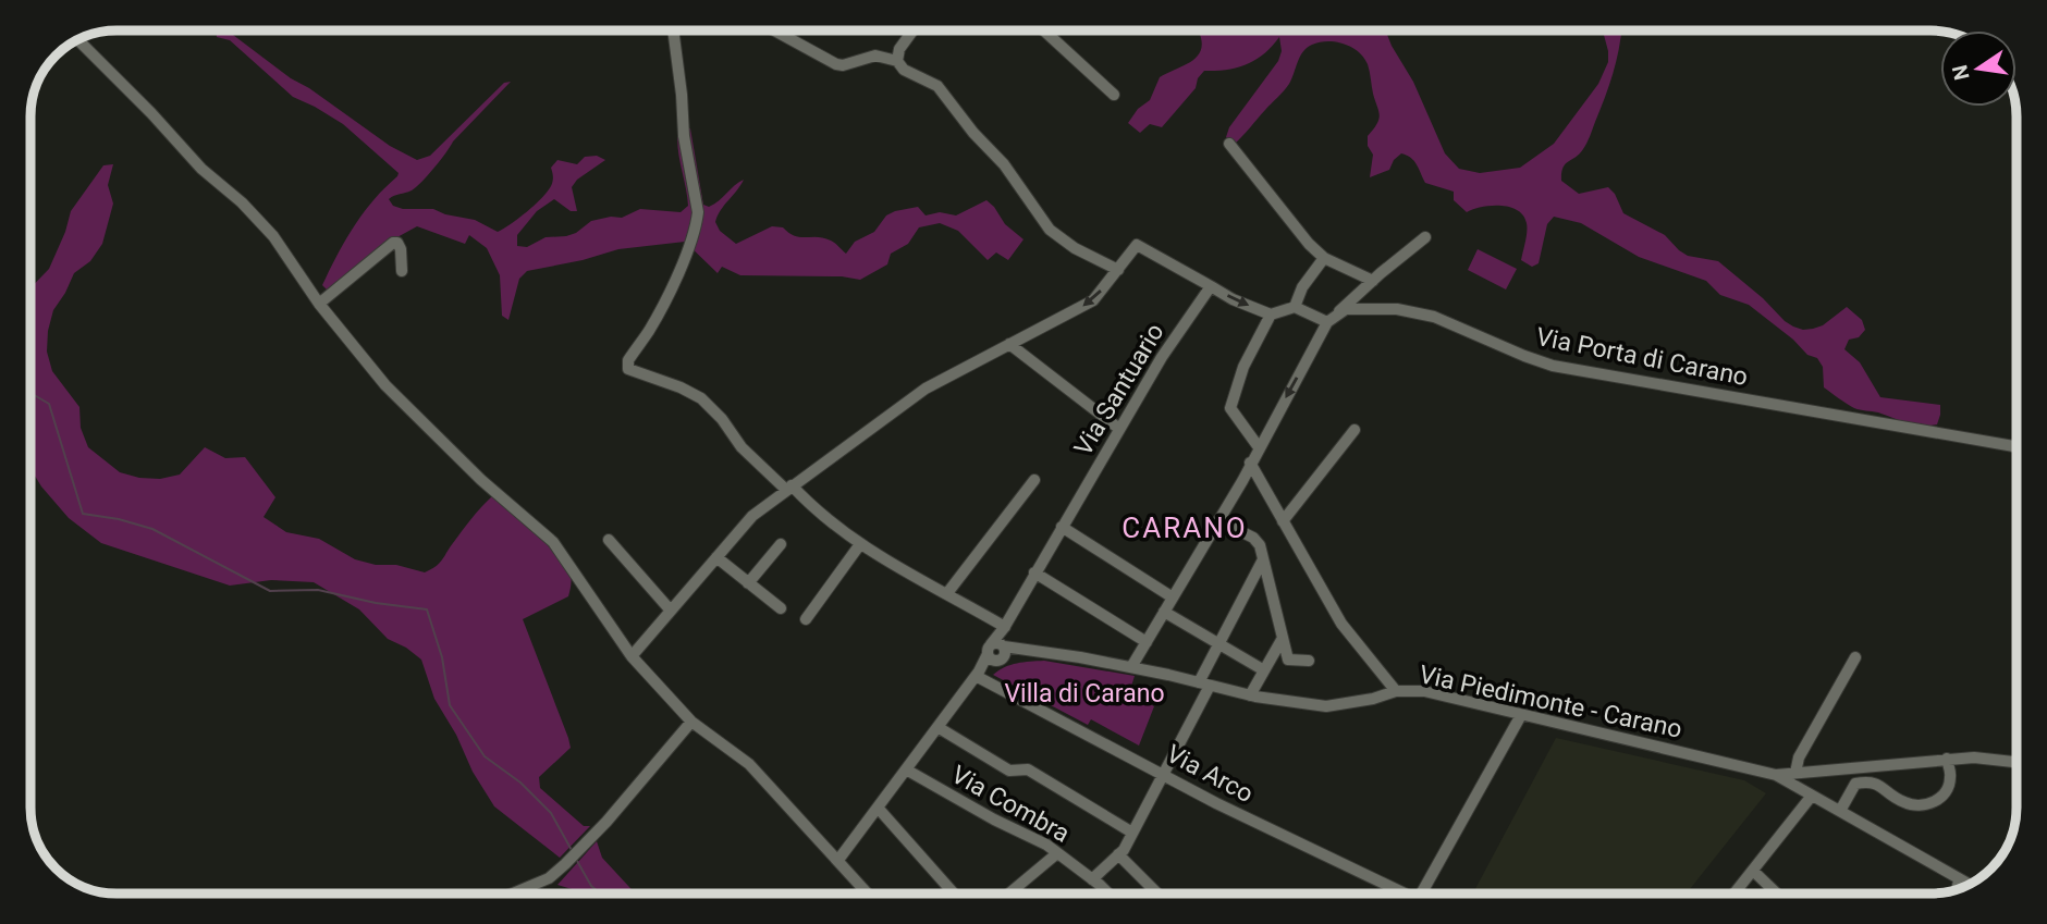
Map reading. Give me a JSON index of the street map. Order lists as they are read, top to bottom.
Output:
{
  "streets": {
    "street": [
      "Via Porta di Carano",
      "Via Santuario",
      "Via Piedimonte - Carano",
      "Via Arco",
      "Via Combra"
    ]
  },
  "crossings": [
    ["Via Santuario", "Via Piedimonte - Carano"]
  ],
  "districts": ["CARANO"],
  "parks": ["Villa di Carano"],
  "north": "left"
}
